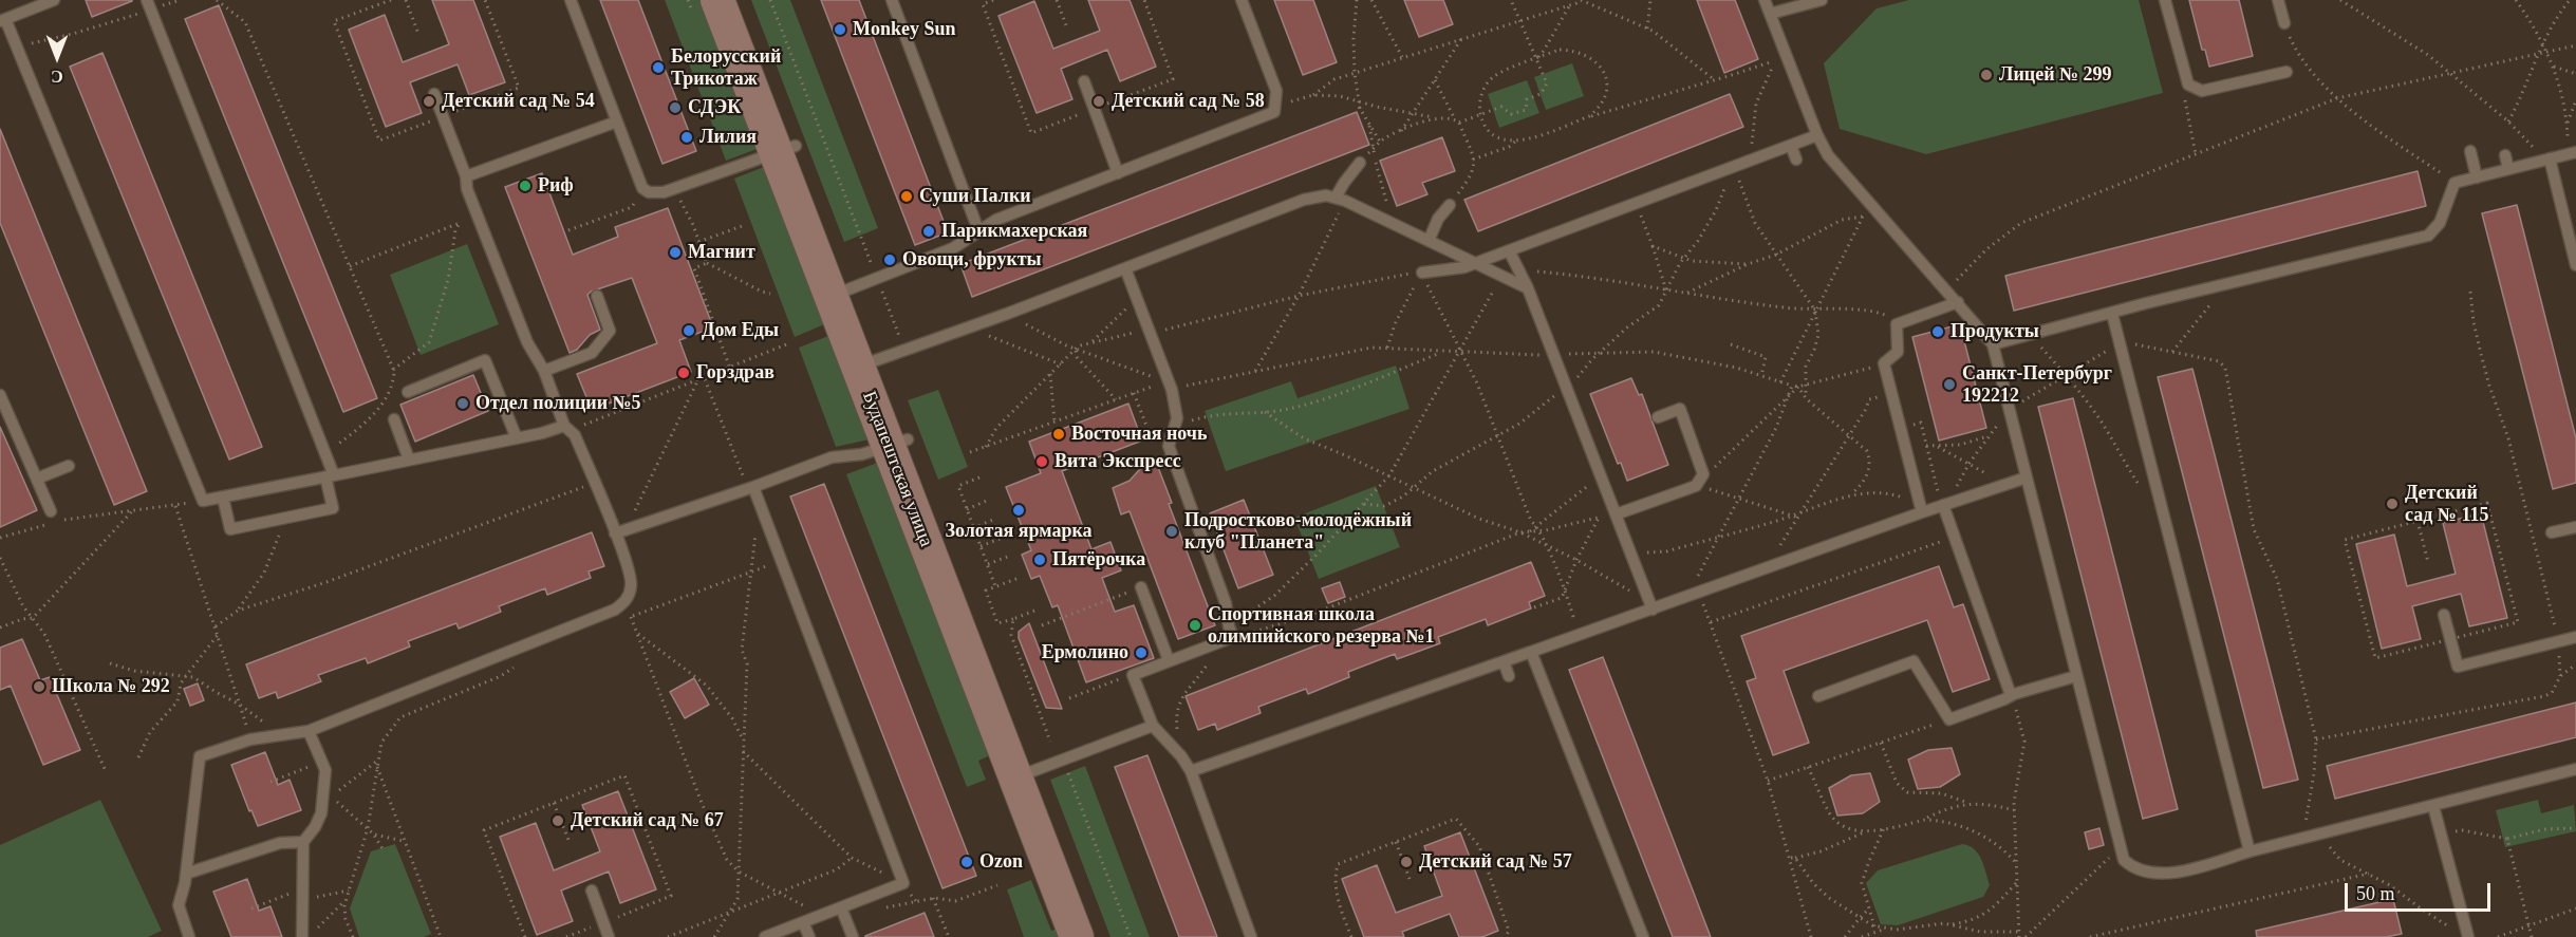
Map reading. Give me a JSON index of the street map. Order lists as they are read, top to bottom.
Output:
{
  "streets": {
    "street": ["Будапештская улица"]
  },
  "places": [
    "Monkey Sun",
    "Белорусский Трикотаж",
    "Лицей № 299",
    "Детский сад № 54",
    "Детский сад № 58",
    "СДЭК",
    "Лилия",
    "Риф",
    "Суши Палки",
    "Парикмахерская",
    "Магнит",
    "Овощи, фрукты",
    "Дом Еды",
    "Продукты",
    "Горздрав",
    "Санкт-Петербург 192212",
    "Отдел полиции №5",
    "Восточная ночь",
    "Вита Экспресс",
    "Детский сад № 115",
    "Золотая ярмарка",
    "Подростково-молодёжный клуб \"Планета\"",
    "Пятёрочка",
    "Спортивная школа олимпийского резерва №1",
    "Ермолино",
    "Школа № 292",
    "Детский сад № 67",
    "Ozon",
    "Детский сад № 57"
  ],
  "scale_bar": "50 m",
  "north": "bottom"
}
